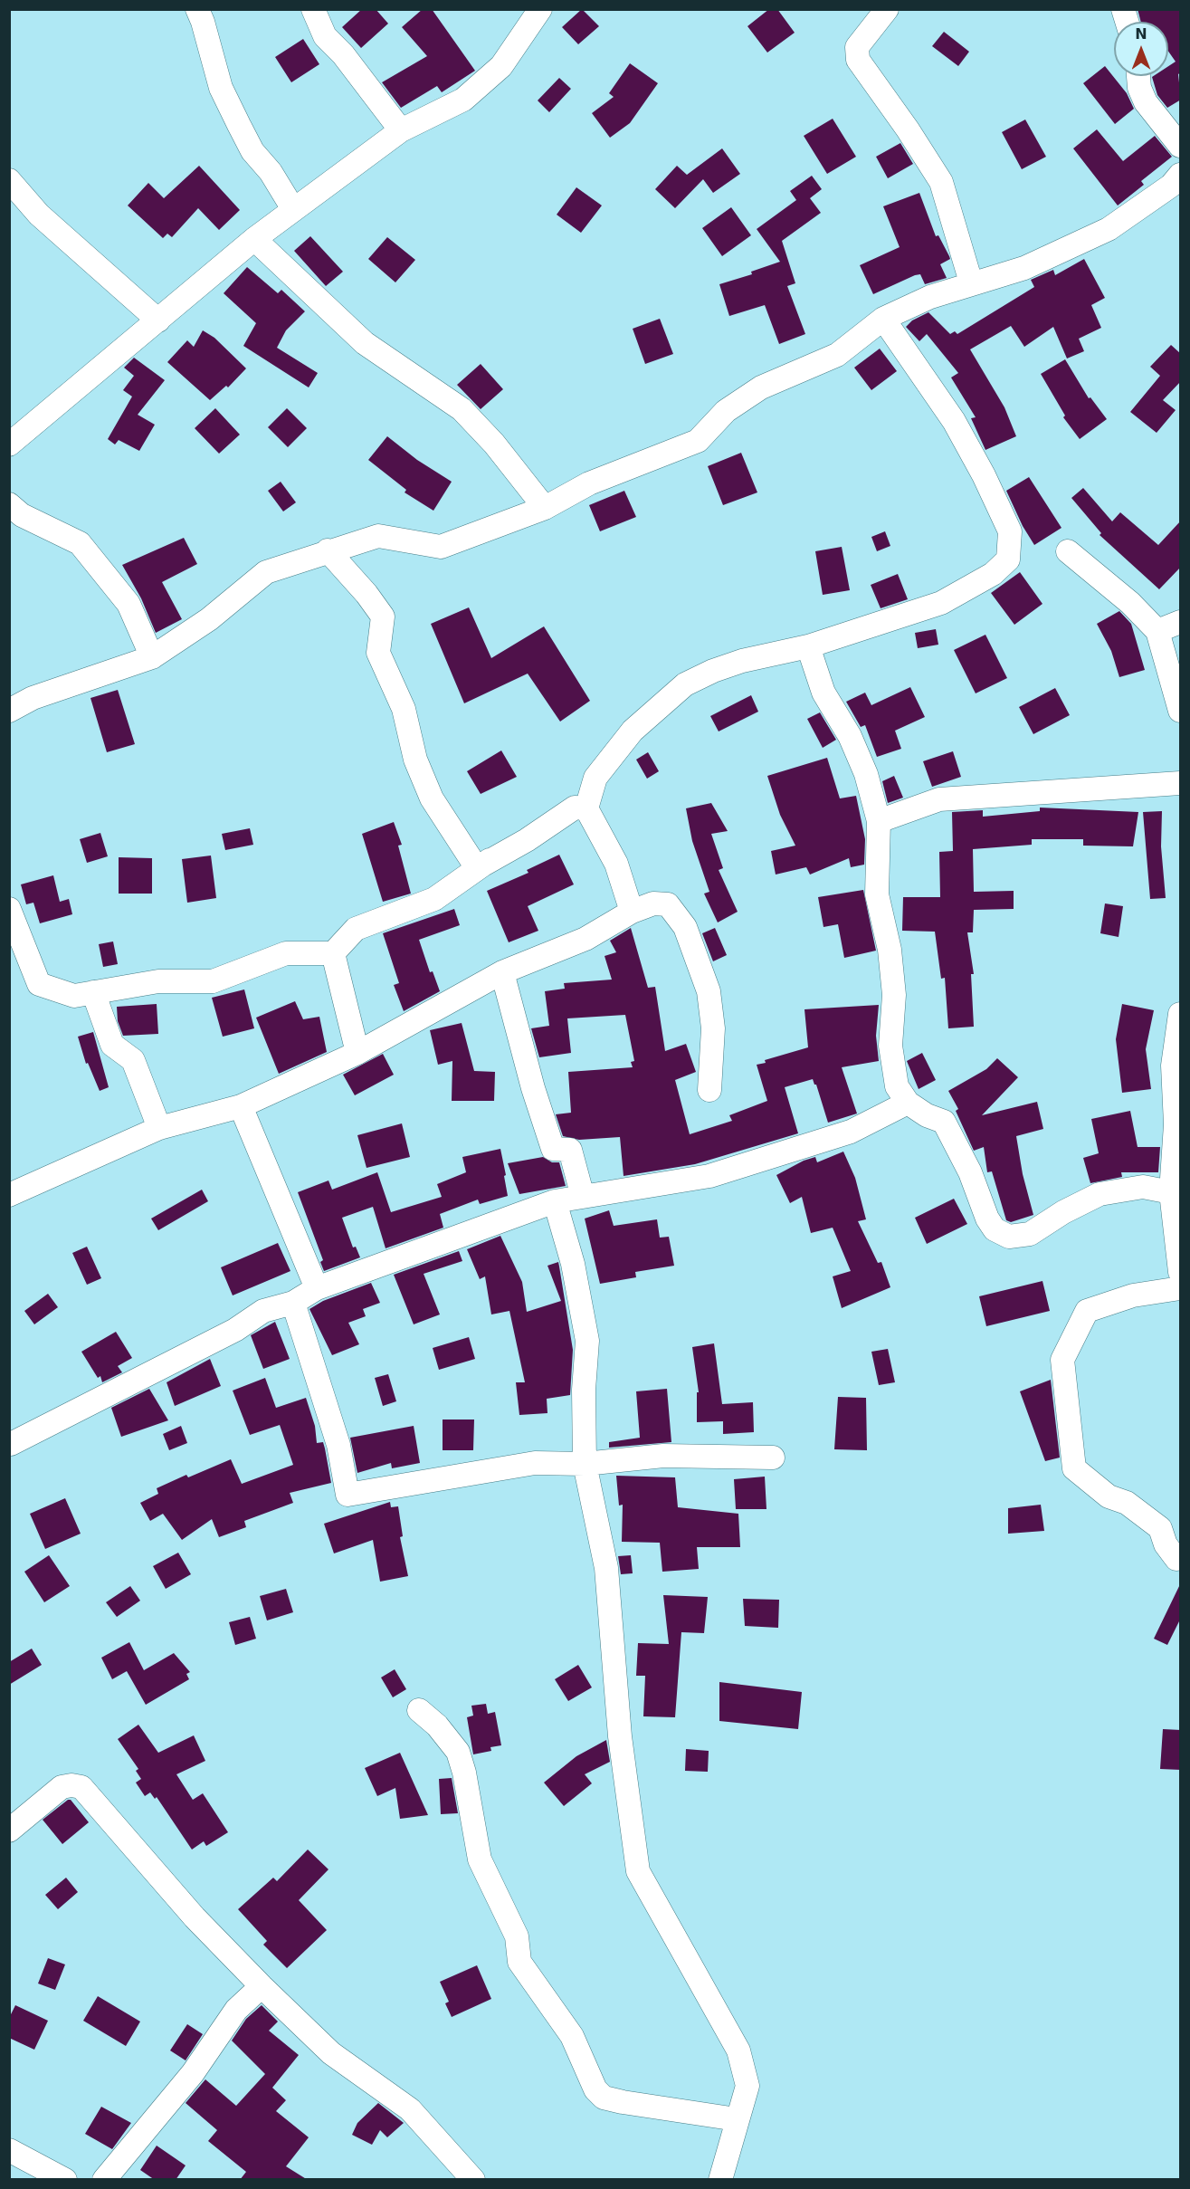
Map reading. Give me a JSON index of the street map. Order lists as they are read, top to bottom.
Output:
{
  "north": "top"
}
